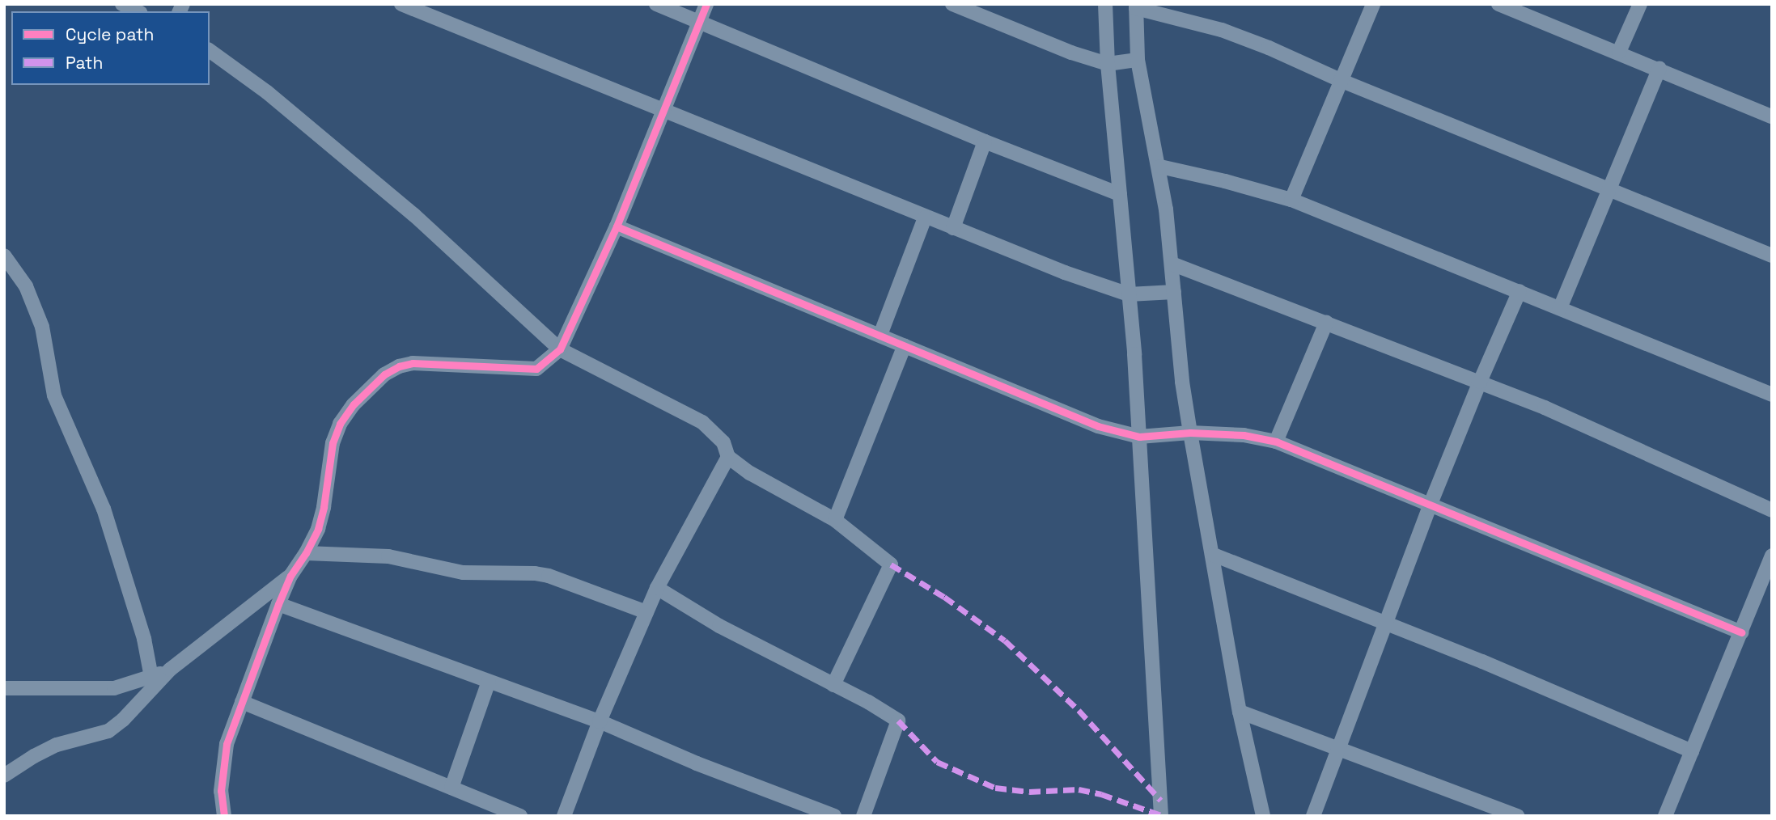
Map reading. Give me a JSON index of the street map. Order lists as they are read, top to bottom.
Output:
{
  "legend": ["Cycle path", "Path"]
}
